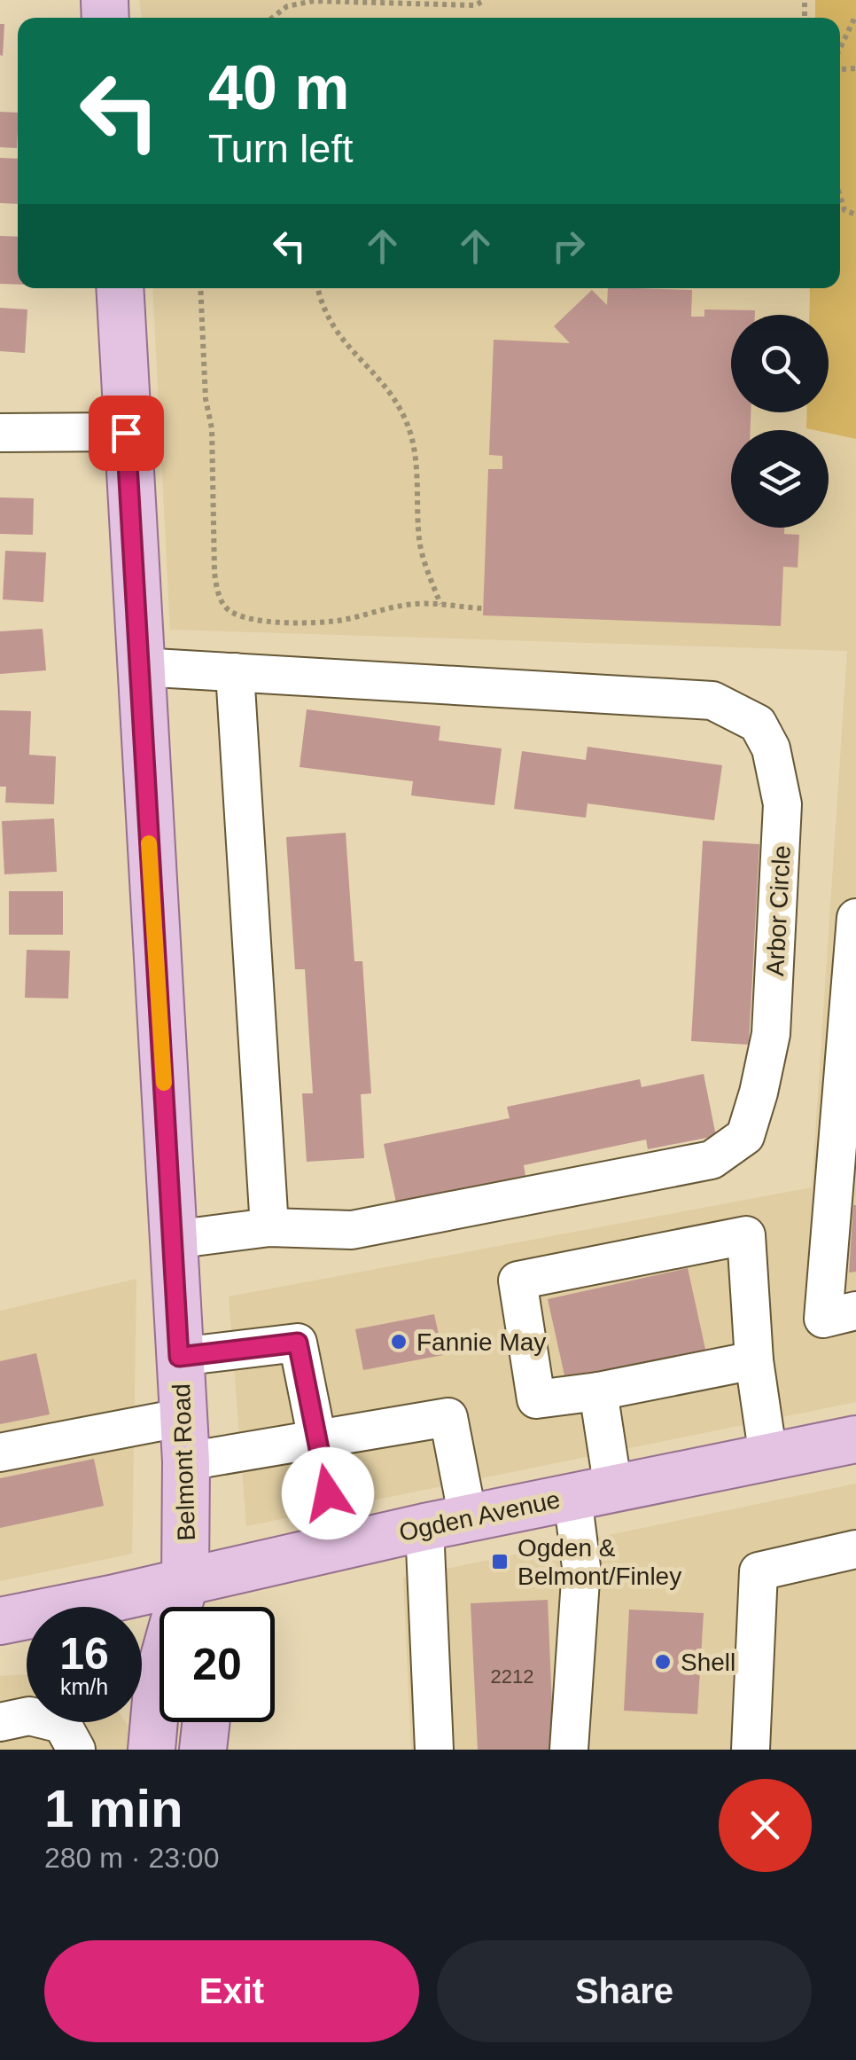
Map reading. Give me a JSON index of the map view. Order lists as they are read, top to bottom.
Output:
{
  "streets": {
    "main road": ["Belmont Road", "Ogden Avenue"],
    "street": ["Arbor Circle"]
  },
  "crossings": [
    ["Arbor Circle", "Belmont Road"],
    ["Belmont Road", "Ogden Avenue"]
  ],
  "places": {
    "other": ["Fannie May", "Shell"],
    "transit": ["Ogden & Belmont/Finley"]
  },
  "house_numbers": ["2212"],
  "page": {
    "turn": ["40 m", "Turn left"],
    "speed": "16 km/h",
    "limit": "20",
    "heading": ["1 min", "280 m · 23:00"],
    "buttons": ["Exit", "Share"]
  }
}
